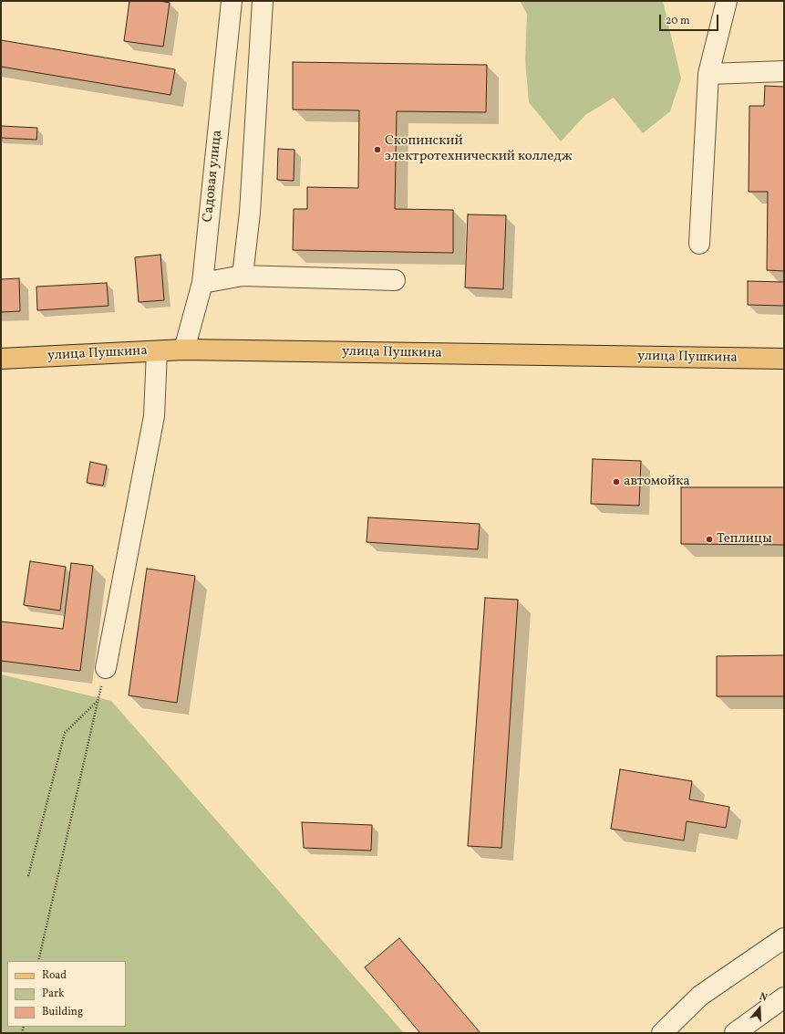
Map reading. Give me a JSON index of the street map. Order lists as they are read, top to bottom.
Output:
{
  "streets": {
    "main road": ["улица Пушкина"],
    "street": ["Садовая улица"]
  },
  "crossings": [
    ["Садовая улица", "улица Пушкина"]
  ],
  "places": ["Скопинский электротехнический колледж", "автомойка", "Теплицы"],
  "legend": ["Road", "Park", "Building"],
  "scale_bar": "20 m",
  "north": "top"
}
